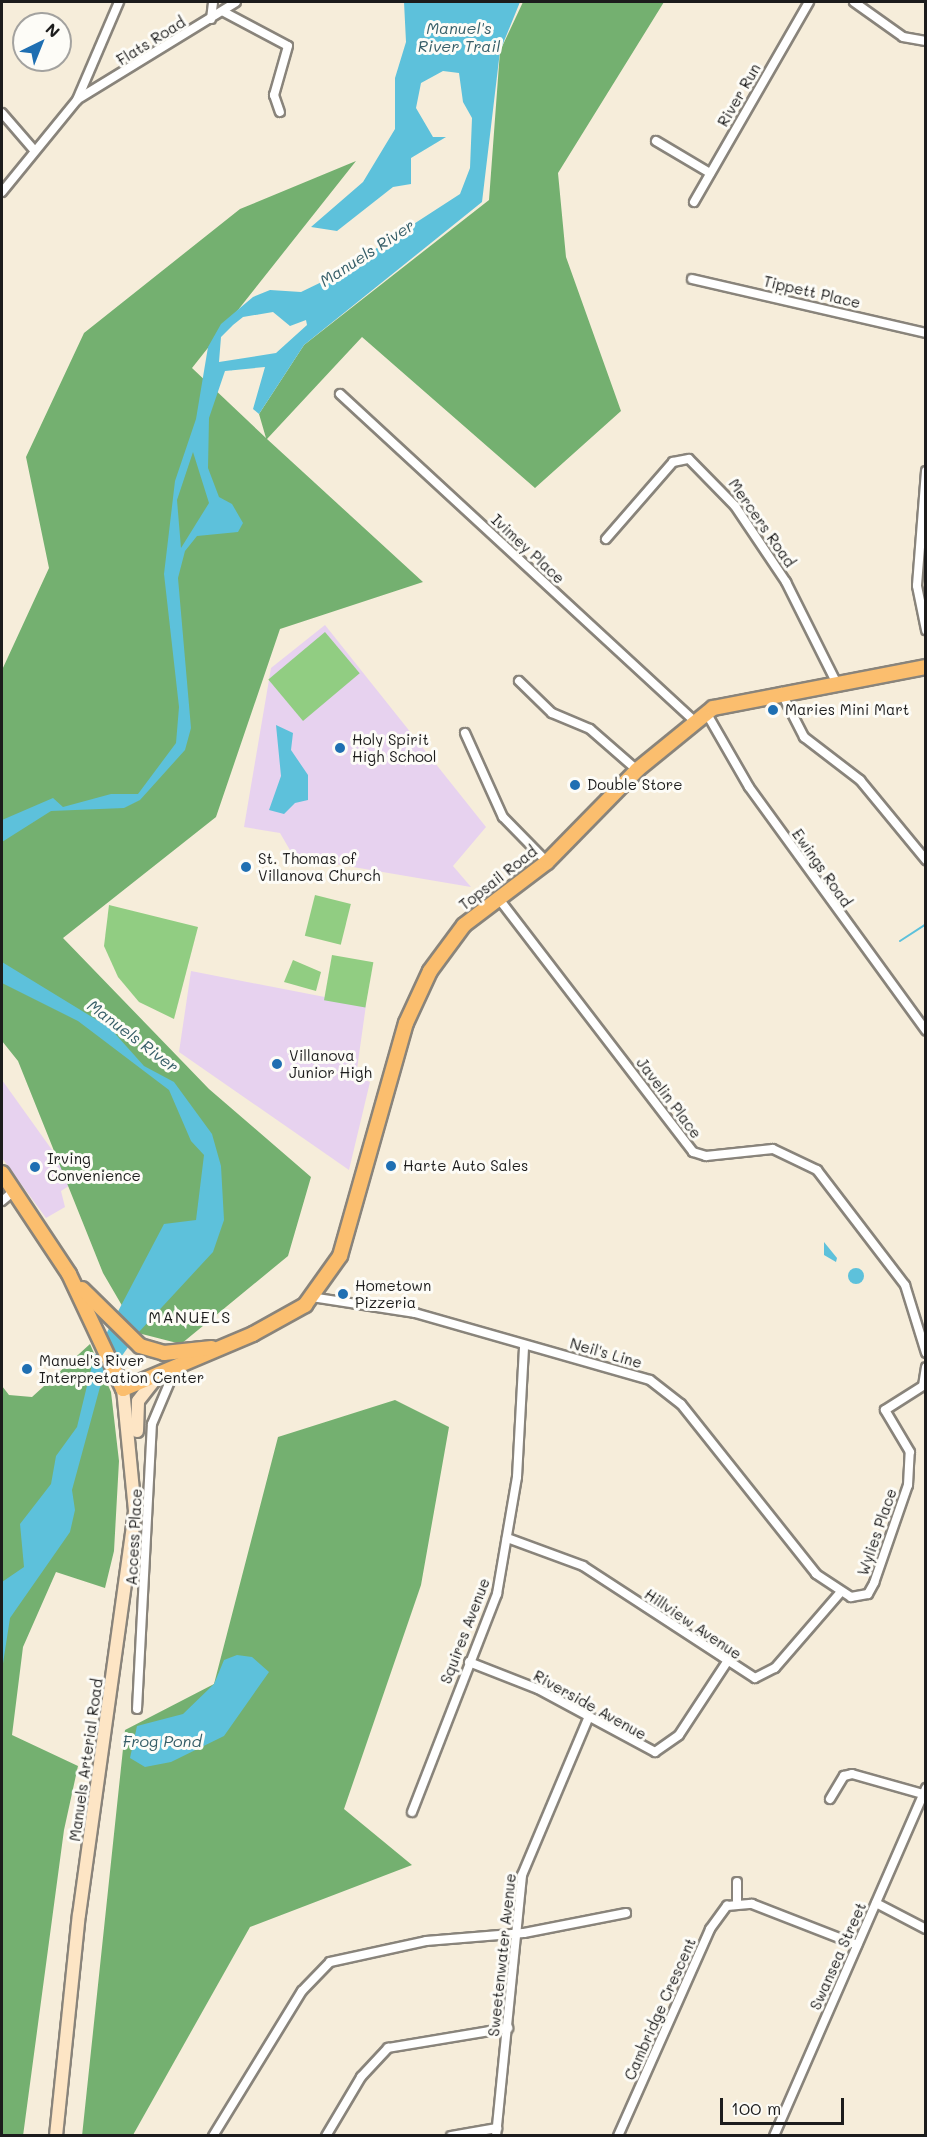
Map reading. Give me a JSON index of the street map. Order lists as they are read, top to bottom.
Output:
{
  "streets": {
    "main road": ["Topsail Road", "Manuels Arterial Road"],
    "street": [
      "Flats Road",
      "River Run",
      "Tippett Place",
      "Mercers Road",
      "Ivimey Place",
      "Ewings Road",
      "Javelin Place",
      "Neil's Line",
      "Wylies Place",
      "Access Place",
      "Hillview Avenue",
      "Squires Avenue",
      "Riverside Avenue",
      "Sweetenwater Avenue",
      "Swansea Street",
      "Cambridge Crescent"
    ]
  },
  "crossings": [
    ["Mercers Road", "Topsail Road"],
    ["Ivimey Place", "Ewings Road"],
    ["Ivimey Place", "Topsail Road"],
    ["Ewings Road", "Topsail Road"],
    ["Topsail Road", "Javelin Place"],
    ["Topsail Road", "Neil's Line"],
    ["Topsail Road", "Access Place"],
    ["Topsail Road", "Manuels Arterial Road"],
    ["Neil's Line", "Wylies Place"],
    ["Neil's Line", "Hillview Avenue"],
    ["Neil's Line", "Squires Avenue"],
    ["Wylies Place", "Hillview Avenue"],
    ["Hillview Avenue", "Squires Avenue"],
    ["Hillview Avenue", "Riverside Avenue"],
    ["Squires Avenue", "Riverside Avenue"],
    ["Riverside Avenue", "Sweetenwater Avenue"]
  ],
  "districts": ["MANUELS"],
  "water": ["Manuel's River Trail", "Manuels River", "Frog Pond"],
  "places": [
    "Maries Mini Mart",
    "Holy Spirit High School",
    "Double Store",
    "St. Thomas of Villanova Church",
    "Villanova Junior High",
    "Harte Auto Sales",
    "Irving Convenience",
    "Hometown Pizzeria",
    "Manuel's River Interpretation Center"
  ],
  "scale_bar": "100 m",
  "north": "top right"
}
